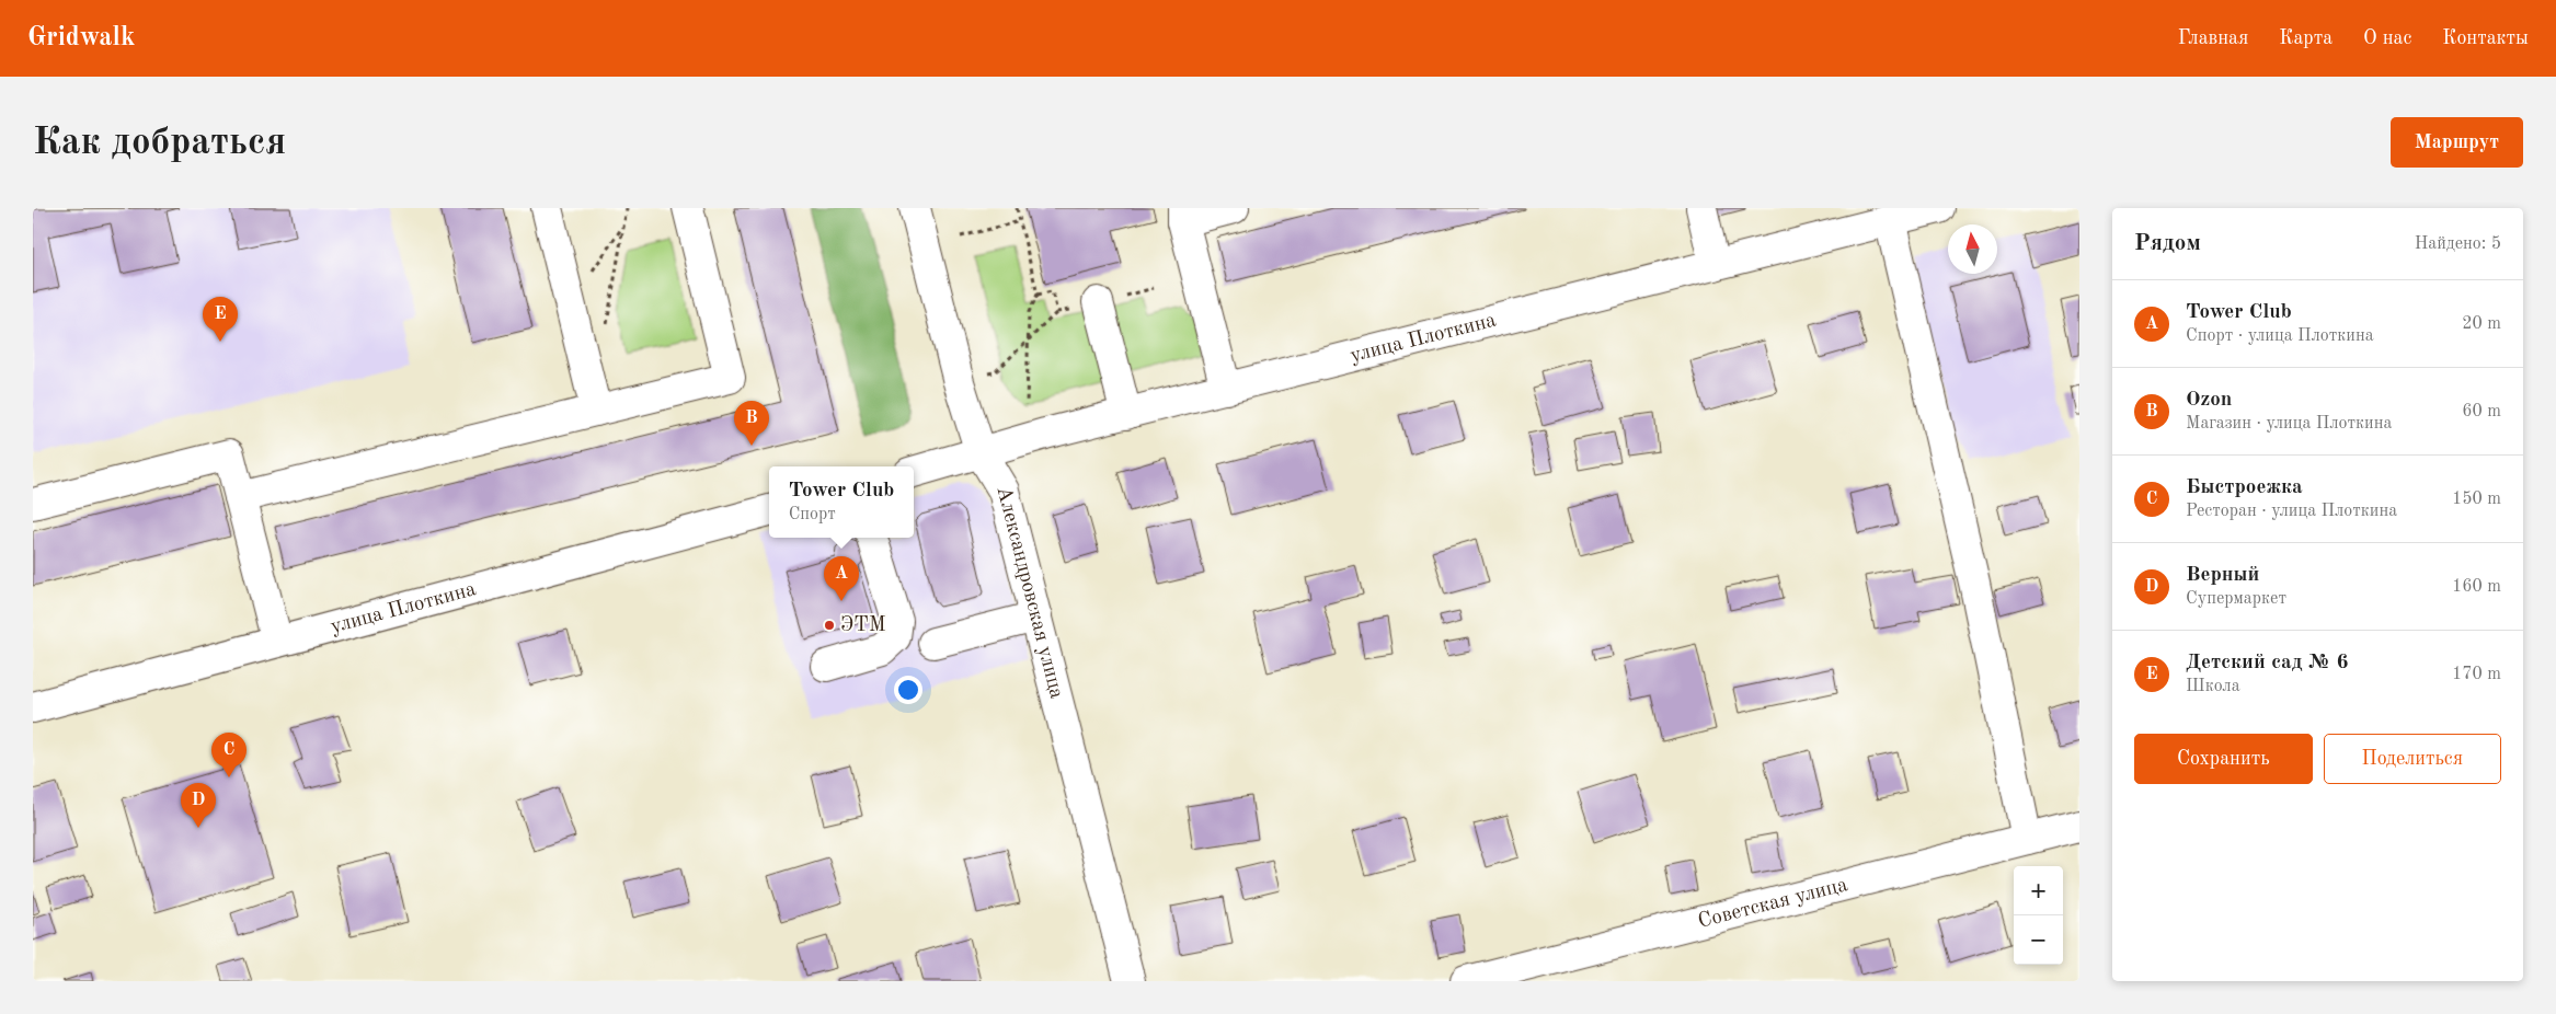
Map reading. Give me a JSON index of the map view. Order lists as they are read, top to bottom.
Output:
{
  "streets": {
    "street": ["улица Плоткина", "Александровская улица", "Советская улица"]
  },
  "crossings": [
    ["улица Плоткина", "Александровская улица"]
  ],
  "places": ["ЭТМ"],
  "north": "top",
  "page": {
    "header": "Gridwalk",
    "nav": [
      "Главная",
      "Карта",
      "О нас",
      "Контакты"
    ],
    "buttons": [
      "Маршрут",
      ["Сохранить", "Поделиться"]
    ],
    "title": "Как добраться",
    "heading": ["Рядом", "Найдено: 5"],
    "list": [
      {
        "mark": "A",
        "name": "Tower Club",
        "note": "Спорт · улица Плоткина",
        "value": "20 m"
      },
      {
        "mark": "B",
        "name": "Ozon",
        "note": "Магазин · улица Плоткина",
        "value": "60 m"
      },
      {
        "mark": "C",
        "name": "Быстроежка",
        "note": "Ресторан · улица Плоткина",
        "value": "150 m"
      },
      {
        "mark": "D",
        "name": "Верный",
        "note": "Супермаркет",
        "value": "160 m"
      },
      {
        "mark": "E",
        "name": "Детский сад № 6",
        "note": "Школа",
        "value": "170 m"
      }
    ],
    "pins": [
      "E",
      "B",
      "A",
      "C",
      "D"
    ],
    "popup": ["Tower Club", "Спорт"],
    "map_buttons": ["+", "−"]
  }
}
